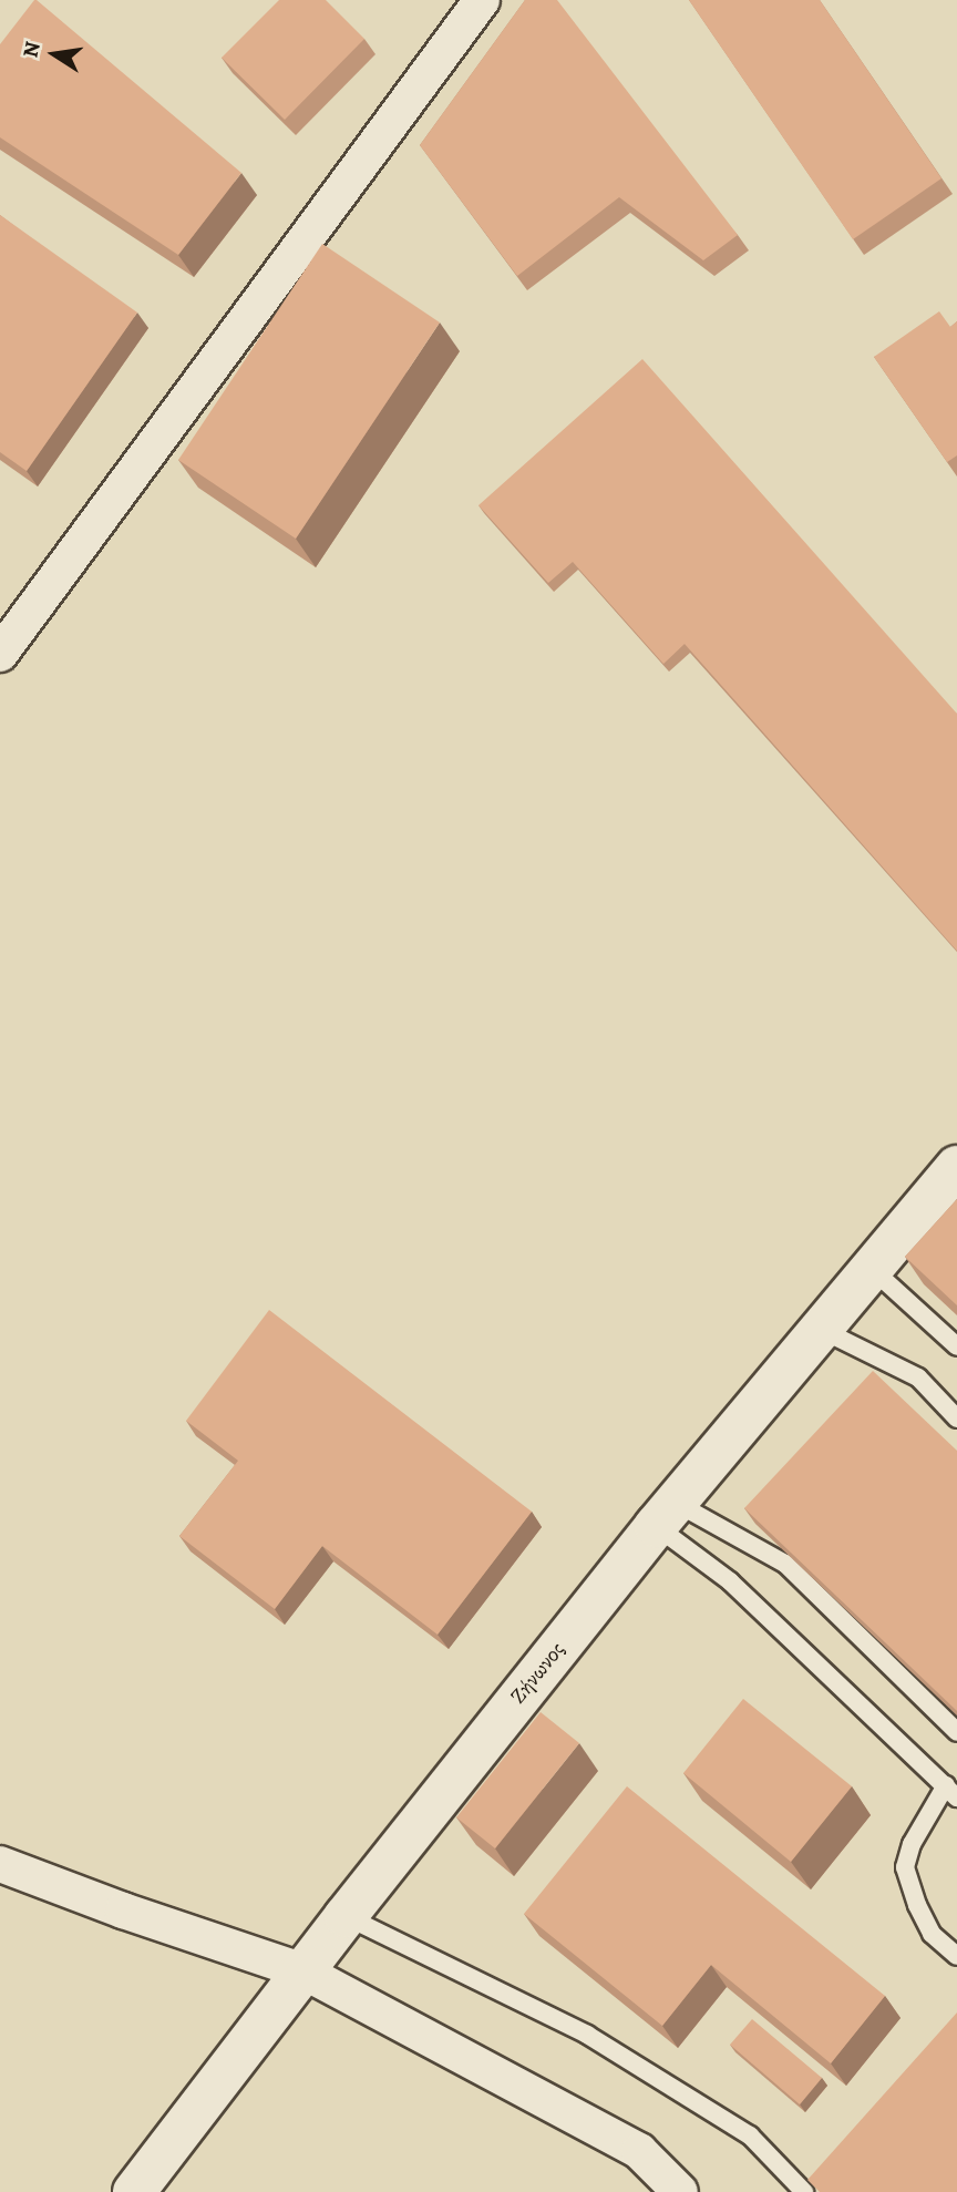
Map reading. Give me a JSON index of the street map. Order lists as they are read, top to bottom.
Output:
{
  "streets": {
    "street": ["Ζήνωνος"]
  },
  "north": "left"
}
